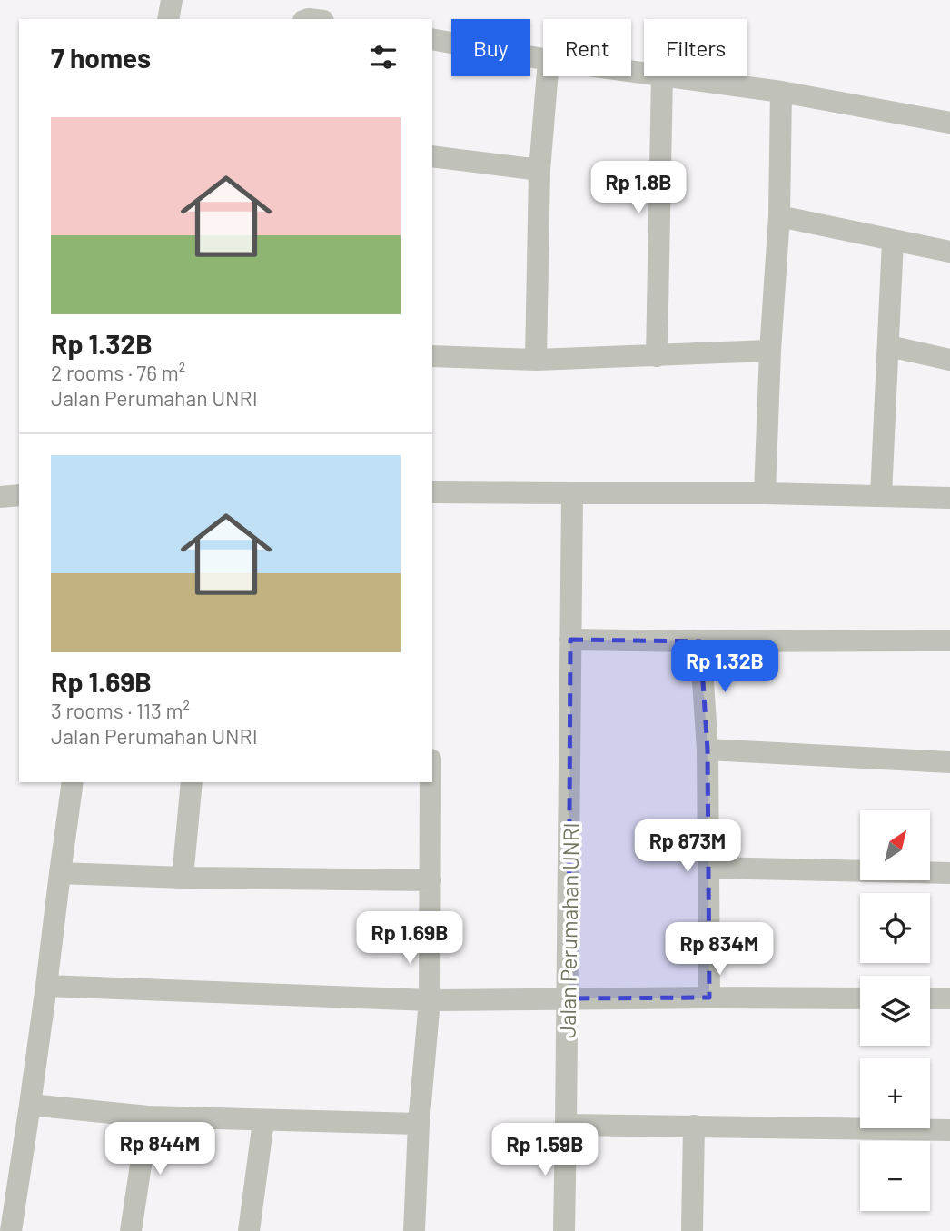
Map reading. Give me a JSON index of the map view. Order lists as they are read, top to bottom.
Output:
{
  "streets": {
    "street": ["Jalan Perumahan UNRI"]
  },
  "north": "top right",
  "page": {
    "chip": ["Buy", "Rent", "Filters"],
    "heading": "7 homes",
    "list": [
      {
        "name": "Rp 1.32B",
        "note": "2 rooms · 76 m² · Jalan Perumahan UNRI"
      },
      {
        "name": "Rp 1.69B",
        "note": "3 rooms · 113 m² · Jalan Perumahan UNRI"
      }
    ],
    "price": [
      "Rp 1.8B",
      "Rp 1.32B",
      "Rp 873M",
      "Rp 1.69B",
      "Rp 834M",
      "Rp 844M",
      "Rp 1.59B"
    ],
    "map_buttons": ["+", "−"]
  }
}
